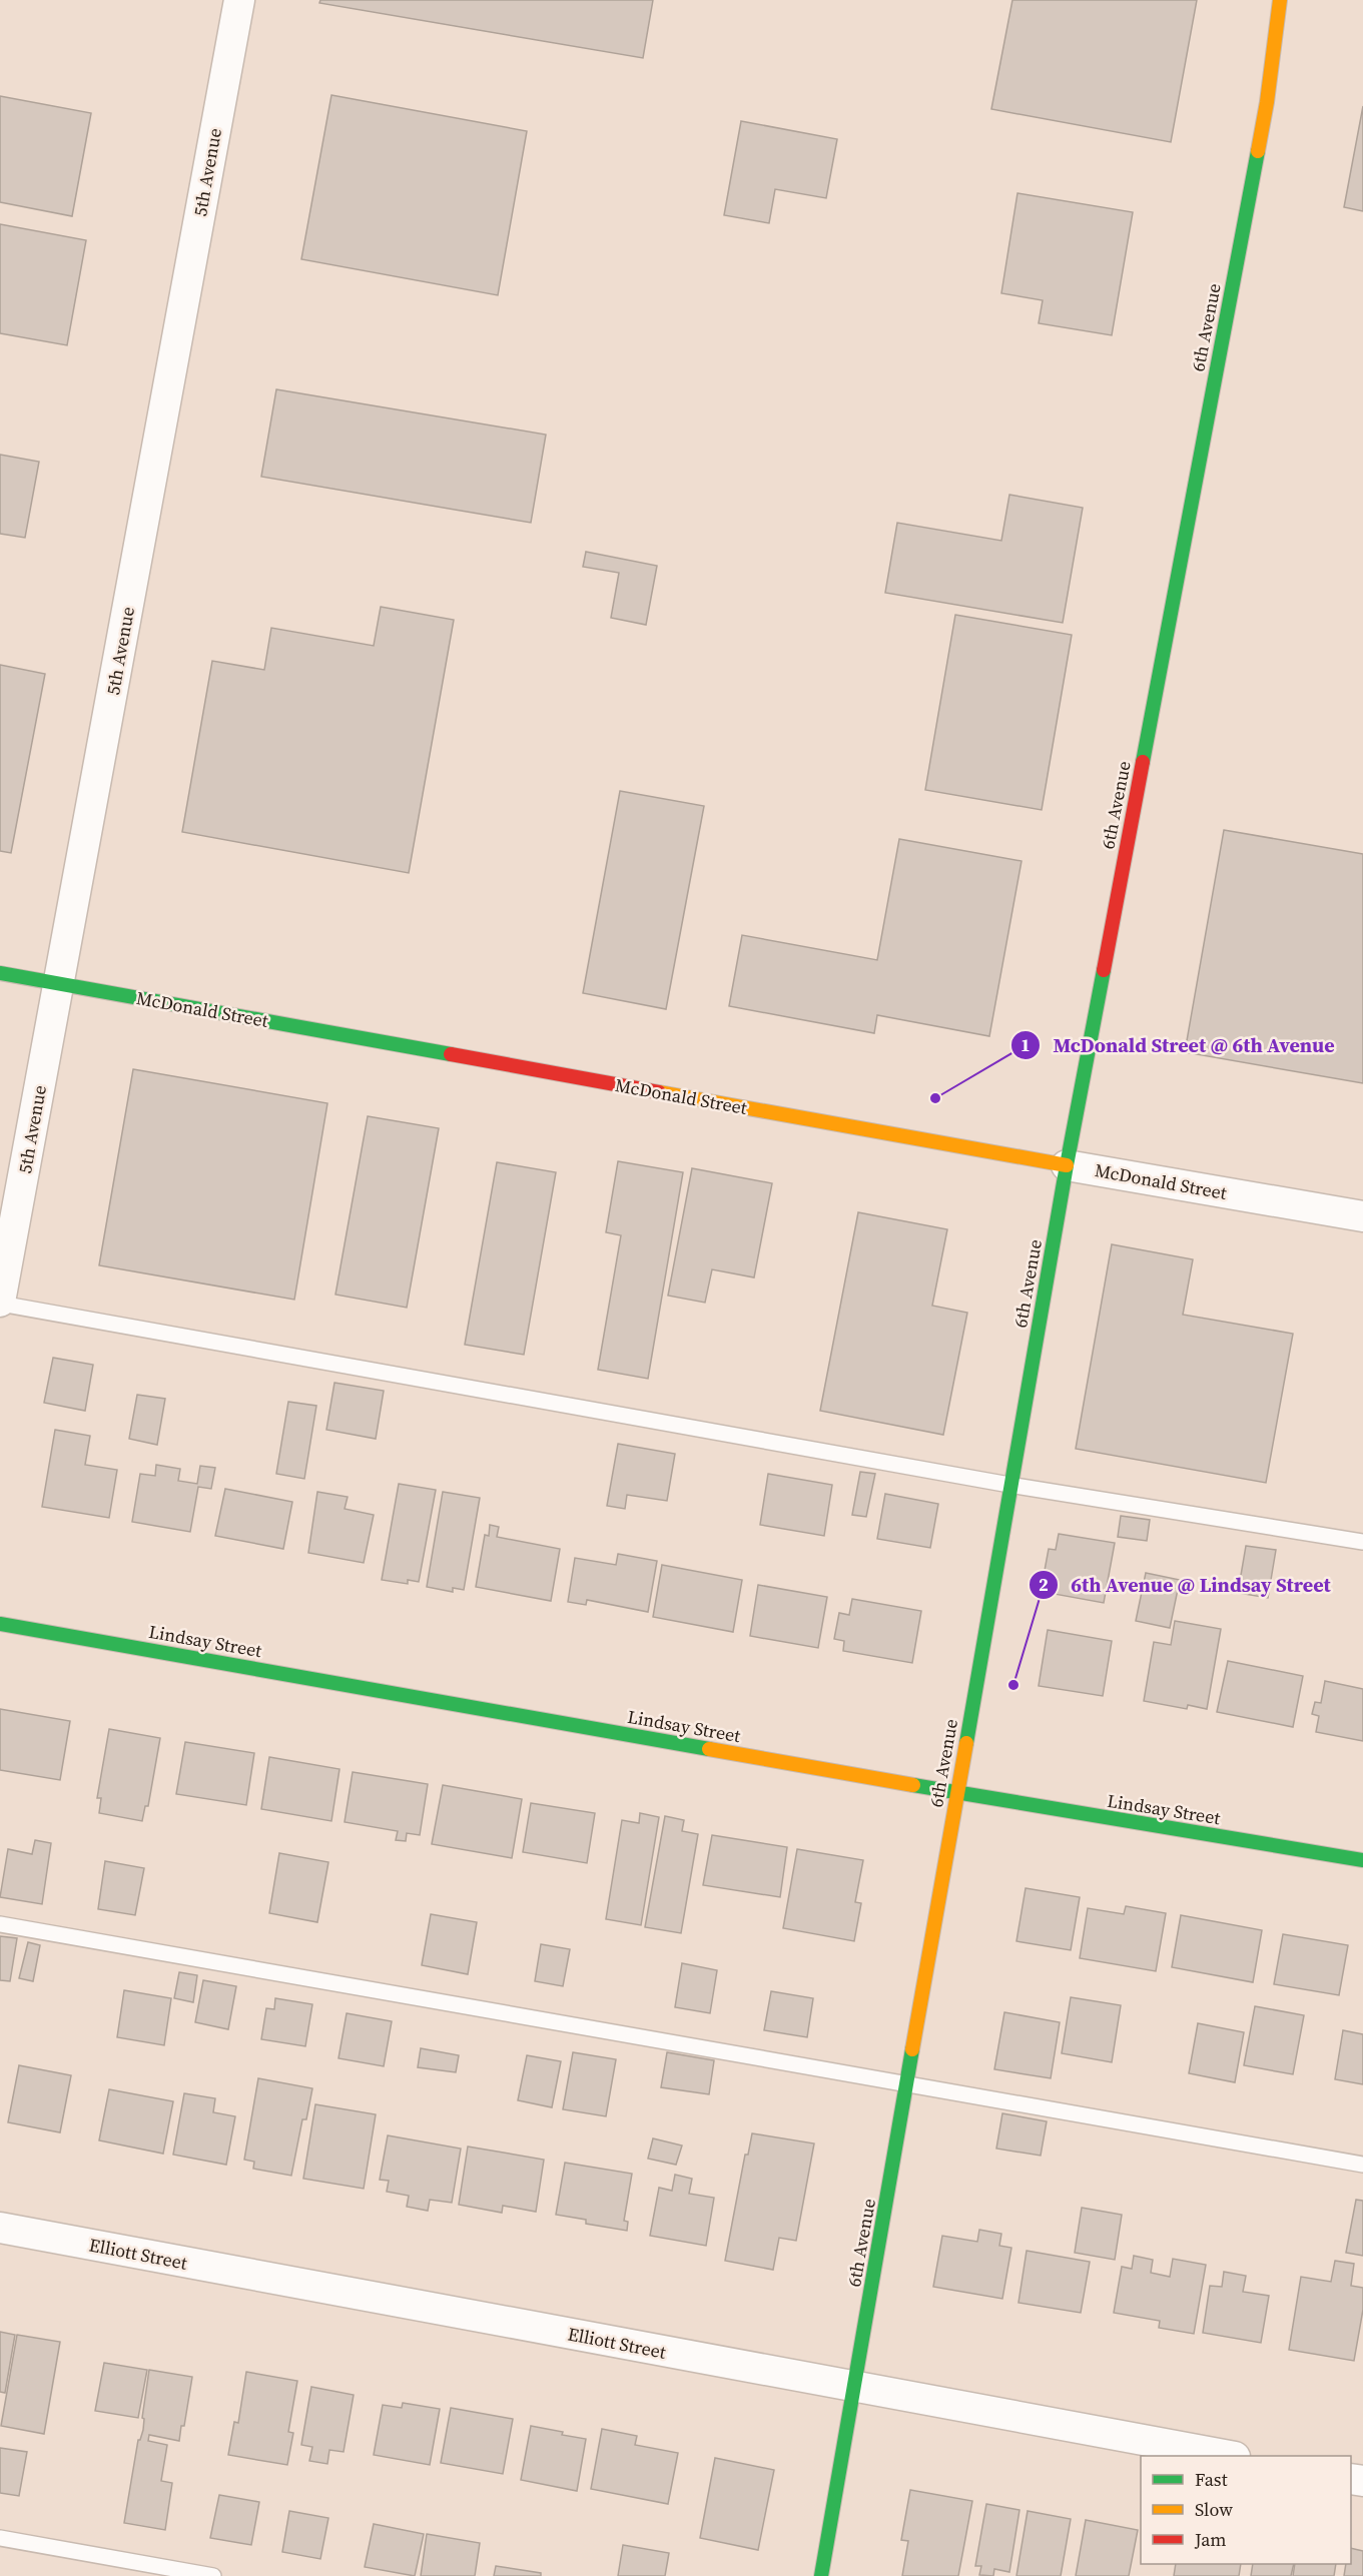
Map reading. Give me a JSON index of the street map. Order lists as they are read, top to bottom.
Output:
{
  "streets": {
    "street": [
      "5th Avenue",
      "6th Avenue",
      "McDonald Street",
      "Lindsay Street",
      "Elliott Street"
    ]
  },
  "crossings": [
    ["5th Avenue", "McDonald Street"],
    ["6th Avenue", "McDonald Street"],
    ["6th Avenue", "Lindsay Street"],
    ["6th Avenue", "Elliott Street"]
  ],
  "places": ["McDonald Street @ 6th Avenue", "6th Avenue @ Lindsay Street"],
  "legend": ["Fast", "Slow", "Jam"]
}
